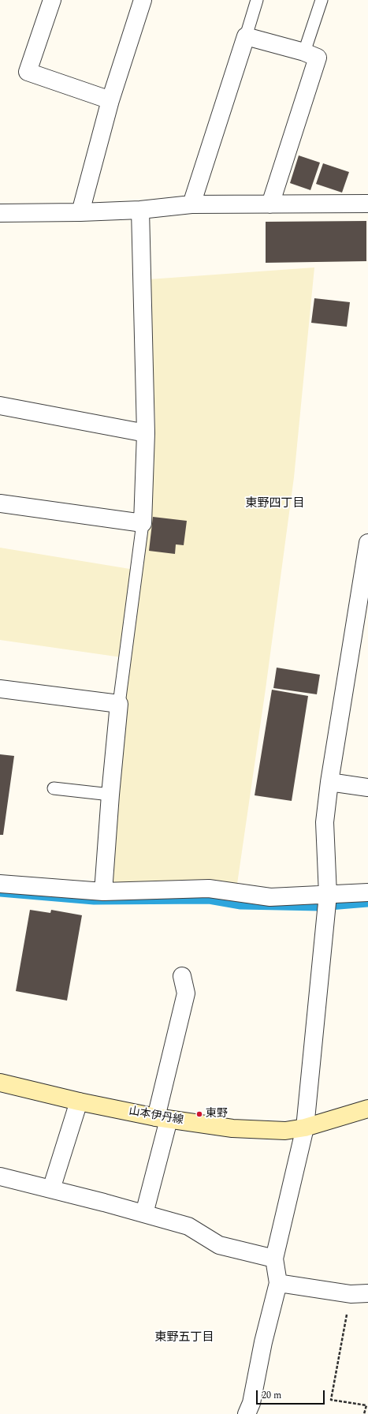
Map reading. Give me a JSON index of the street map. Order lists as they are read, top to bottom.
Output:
{
  "streets": {
    "main road": ["山本伊丹線"]
  },
  "districts": ["東野四丁目", "東野五丁目"],
  "places": ["東野"],
  "scale_bar": "20 m"
}
